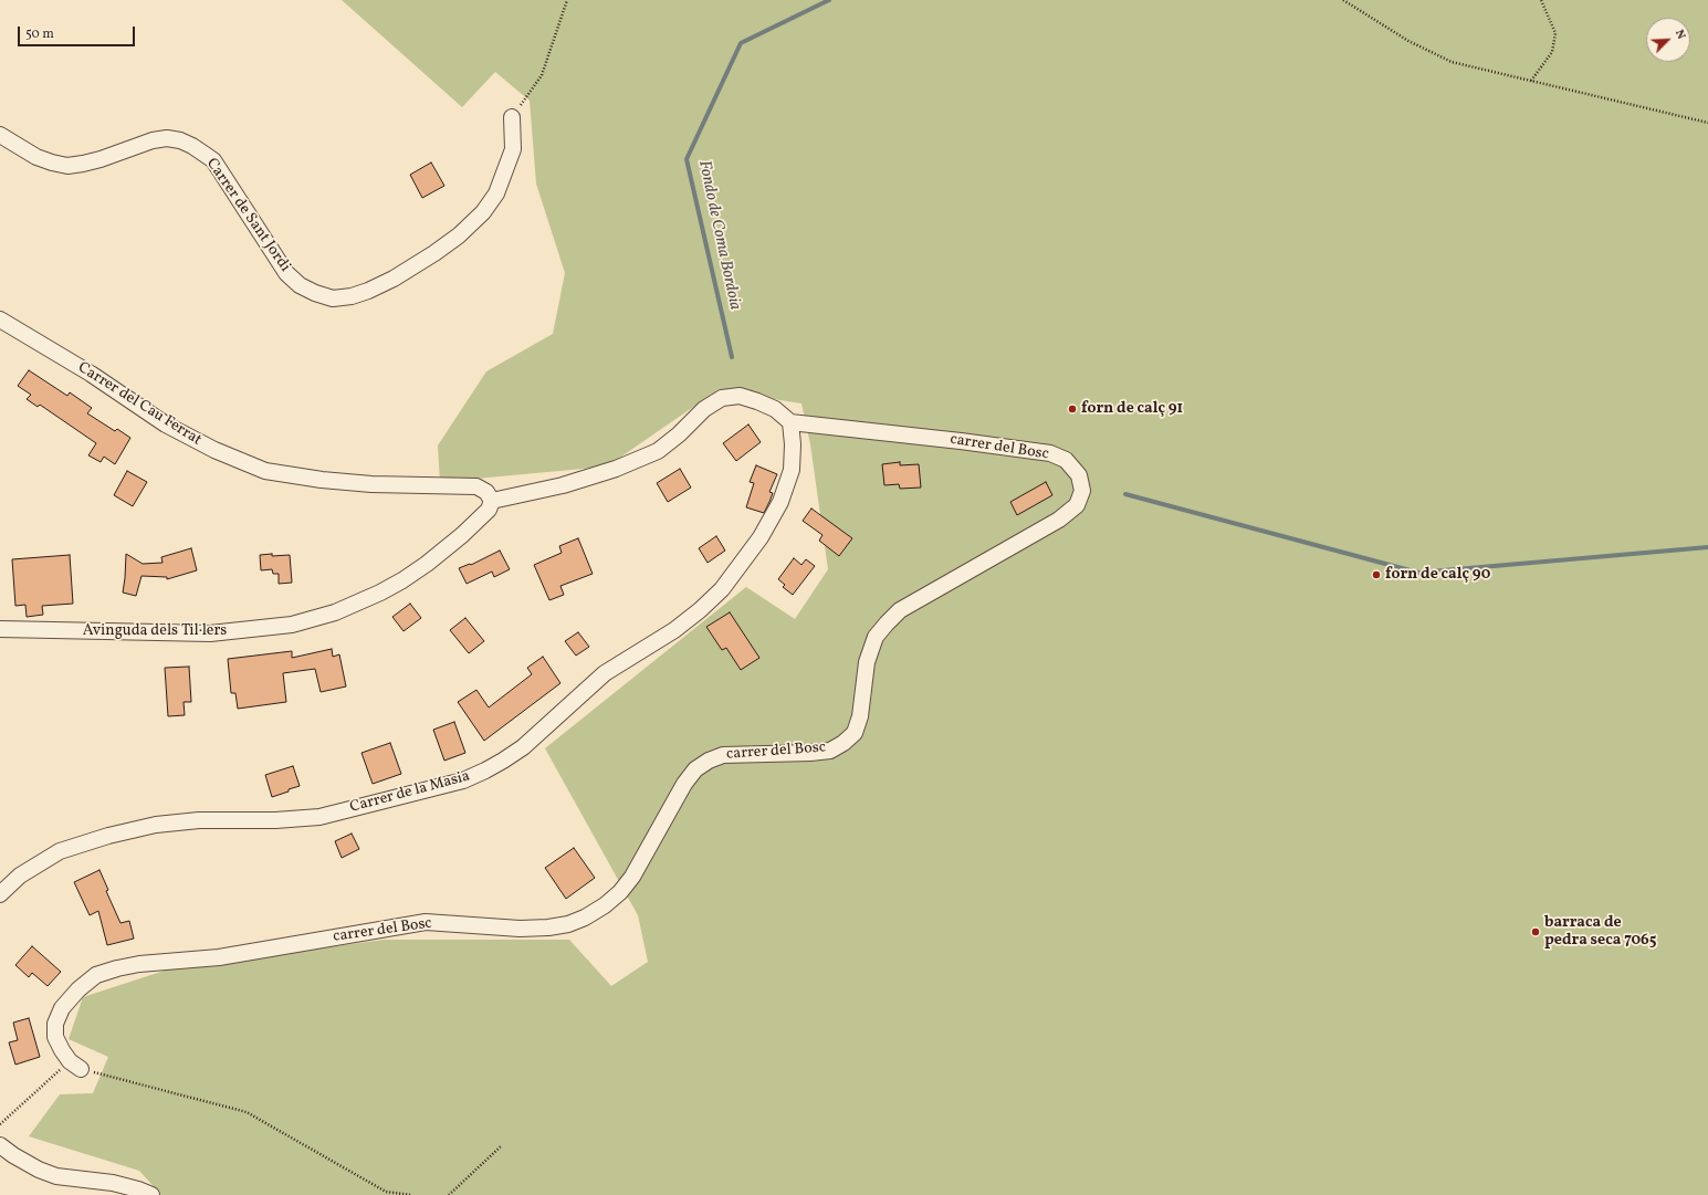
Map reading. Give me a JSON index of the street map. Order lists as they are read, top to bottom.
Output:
{
  "streets": {
    "street": [
      "Carrer de Sant Jordi",
      "Carrer del Cau Ferrat",
      "carrer del Bosc",
      "Avinguda dels Til·lers",
      "Carrer de la Masia"
    ]
  },
  "crossings": [
    ["Carrer del Cau Ferrat", "Avinguda dels Til·lers"],
    ["carrer del Bosc", "Carrer de la Masia"]
  ],
  "water": ["Fondo de Coma Bordoia"],
  "places": ["forn de calç 91", "forn de calç 90", "barraca de pedra seca 7065"],
  "scale_bar": "50 m",
  "north": "top right"
}
